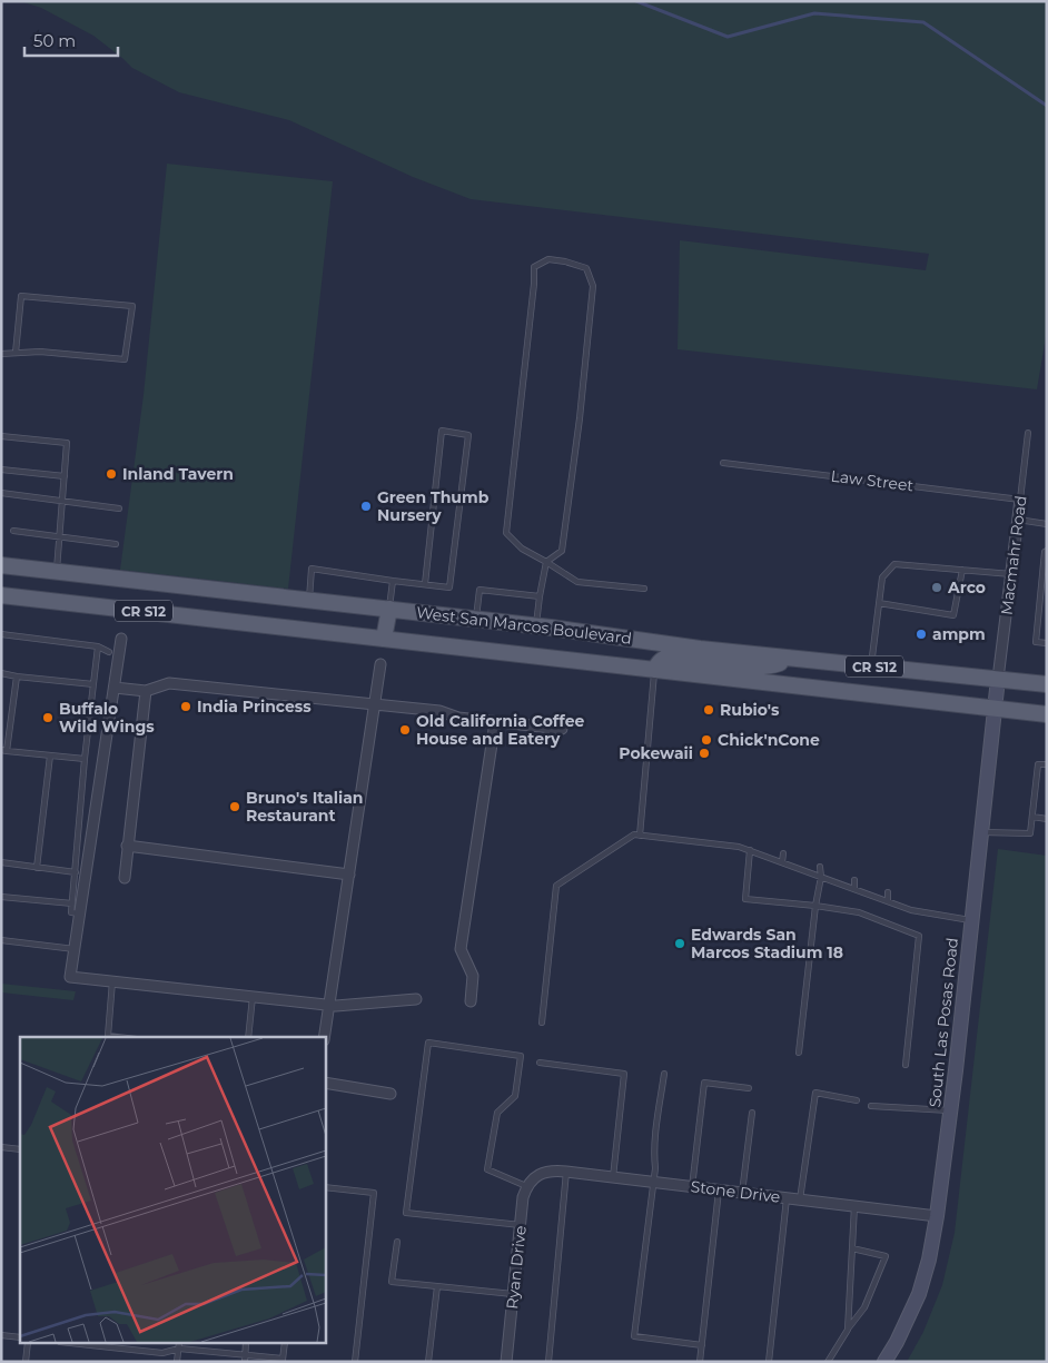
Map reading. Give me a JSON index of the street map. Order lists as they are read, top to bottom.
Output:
{
  "streets": {
    "main road": ["CR S12", "West San Marcos Boulevard", "South Las Posas Road"],
    "street": ["Macmahr Road", "Stone Drive", "Ryan Drive"],
    "lane": ["Law Street"]
  },
  "crossings": [
    ["Law Street", "Macmahr Road"],
    ["Macmahr Road", "West San Marcos Boulevard"],
    ["Macmahr Road", "South Las Posas Road"],
    ["West San Marcos Boulevard", "South Las Posas Road"],
    ["South Las Posas Road", "Stone Drive"],
    ["Stone Drive", "Ryan Drive"]
  ],
  "places": [
    "Inland Tavern",
    "Green Thumb Nursery",
    "Arco",
    "ampm",
    "India Princess",
    "Rubio's",
    "Buffalo Wild Wings",
    "Old California Coffee House and Eatery",
    "Chick'nCone",
    "Pokewaii",
    "Bruno's Italian Restaurant",
    "Edwards San Marcos Stadium 18"
  ],
  "scale_bar": "50 m"
}
